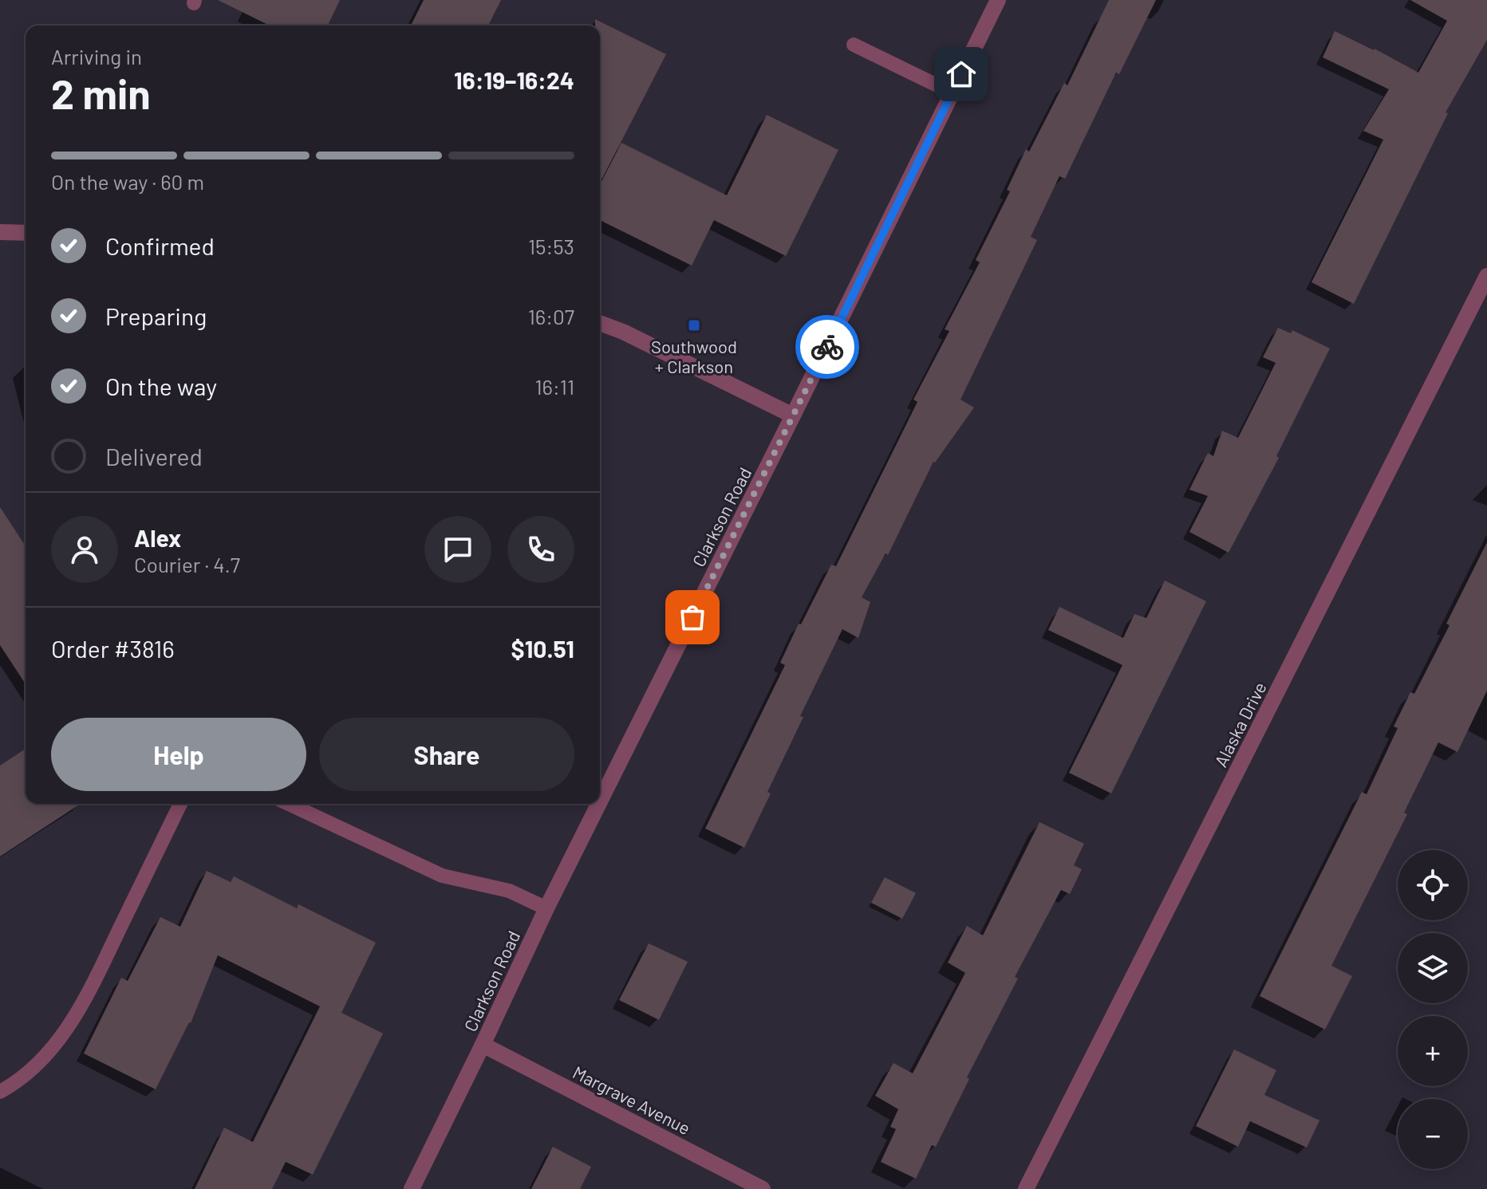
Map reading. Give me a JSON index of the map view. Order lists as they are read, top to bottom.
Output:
{
  "streets": {
    "street": ["Clarkson Road", "Alaska Drive", "Margrave Avenue"]
  },
  "crossings": [
    ["Clarkson Road", "Margrave Avenue"]
  ],
  "places": {
    "transit": ["Southwood + Clarkson"]
  },
  "page": {
    "heading": ["2 min", "Arriving in", "16:19–16:24"],
    "panel": [
      "Alex",
      "Courier · 4.7",
      "Order #3816",
      "$10.51"
    ],
    "bar": "On the way · 60 m",
    "list": [
      ["Confirmed", "15:53"],
      ["Preparing", "16:07"],
      ["On the way", "16:11"],
      "Delivered"
    ],
    "buttons": ["Help", "Share"],
    "map_buttons": ["+", "−"]
  }
}
